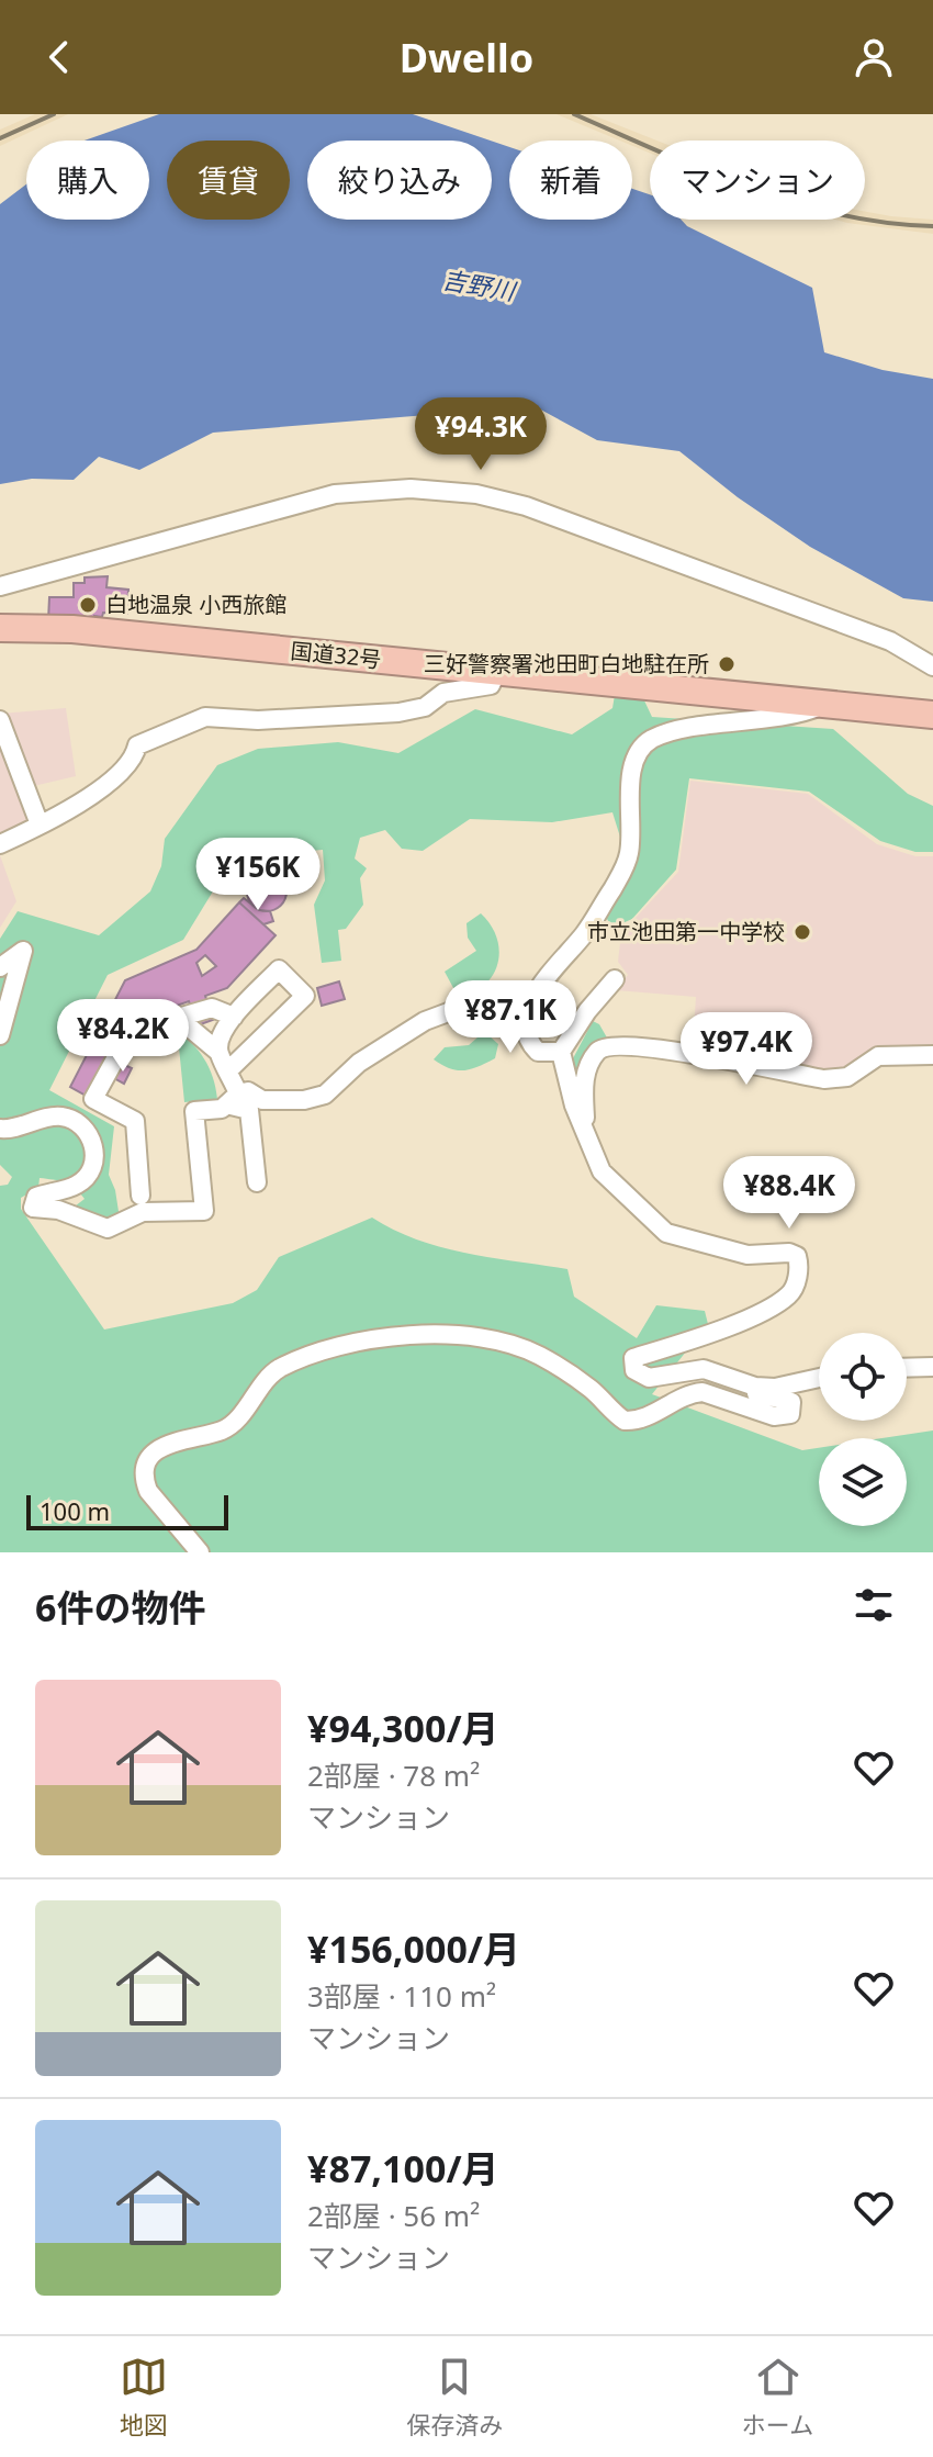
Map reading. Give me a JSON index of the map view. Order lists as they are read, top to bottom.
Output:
{
  "streets": {
    "highway": ["国道32号"]
  },
  "water": ["吉野川"],
  "places": ["白地温泉 小西旅館", "三好警察署池田町白地駐在所", "市立池田第一中学校"],
  "scale_bar": "100 m",
  "page": {
    "header": "Dwello",
    "chip": [
      "購入",
      "賃貸",
      "絞り込み",
      "新着",
      "マンション"
    ],
    "price": [
      "¥94.3K",
      "¥156K",
      "¥87.1K",
      "¥84.2K",
      "¥97.4K",
      "¥88.4K"
    ],
    "scale": "100 m",
    "heading": "6件の物件",
    "list": [
      {
        "name": "¥94,300/月",
        "note": "2部屋 · 78 m² · マンション"
      },
      {
        "name": "¥156,000/月",
        "note": "3部屋 · 110 m² · マンション"
      },
      {
        "name": "¥87,100/月",
        "note": "2部屋 · 56 m² · マンション"
      }
    ],
    "tabs": ["地図", "保存済み", "ホーム"]
  }
}
